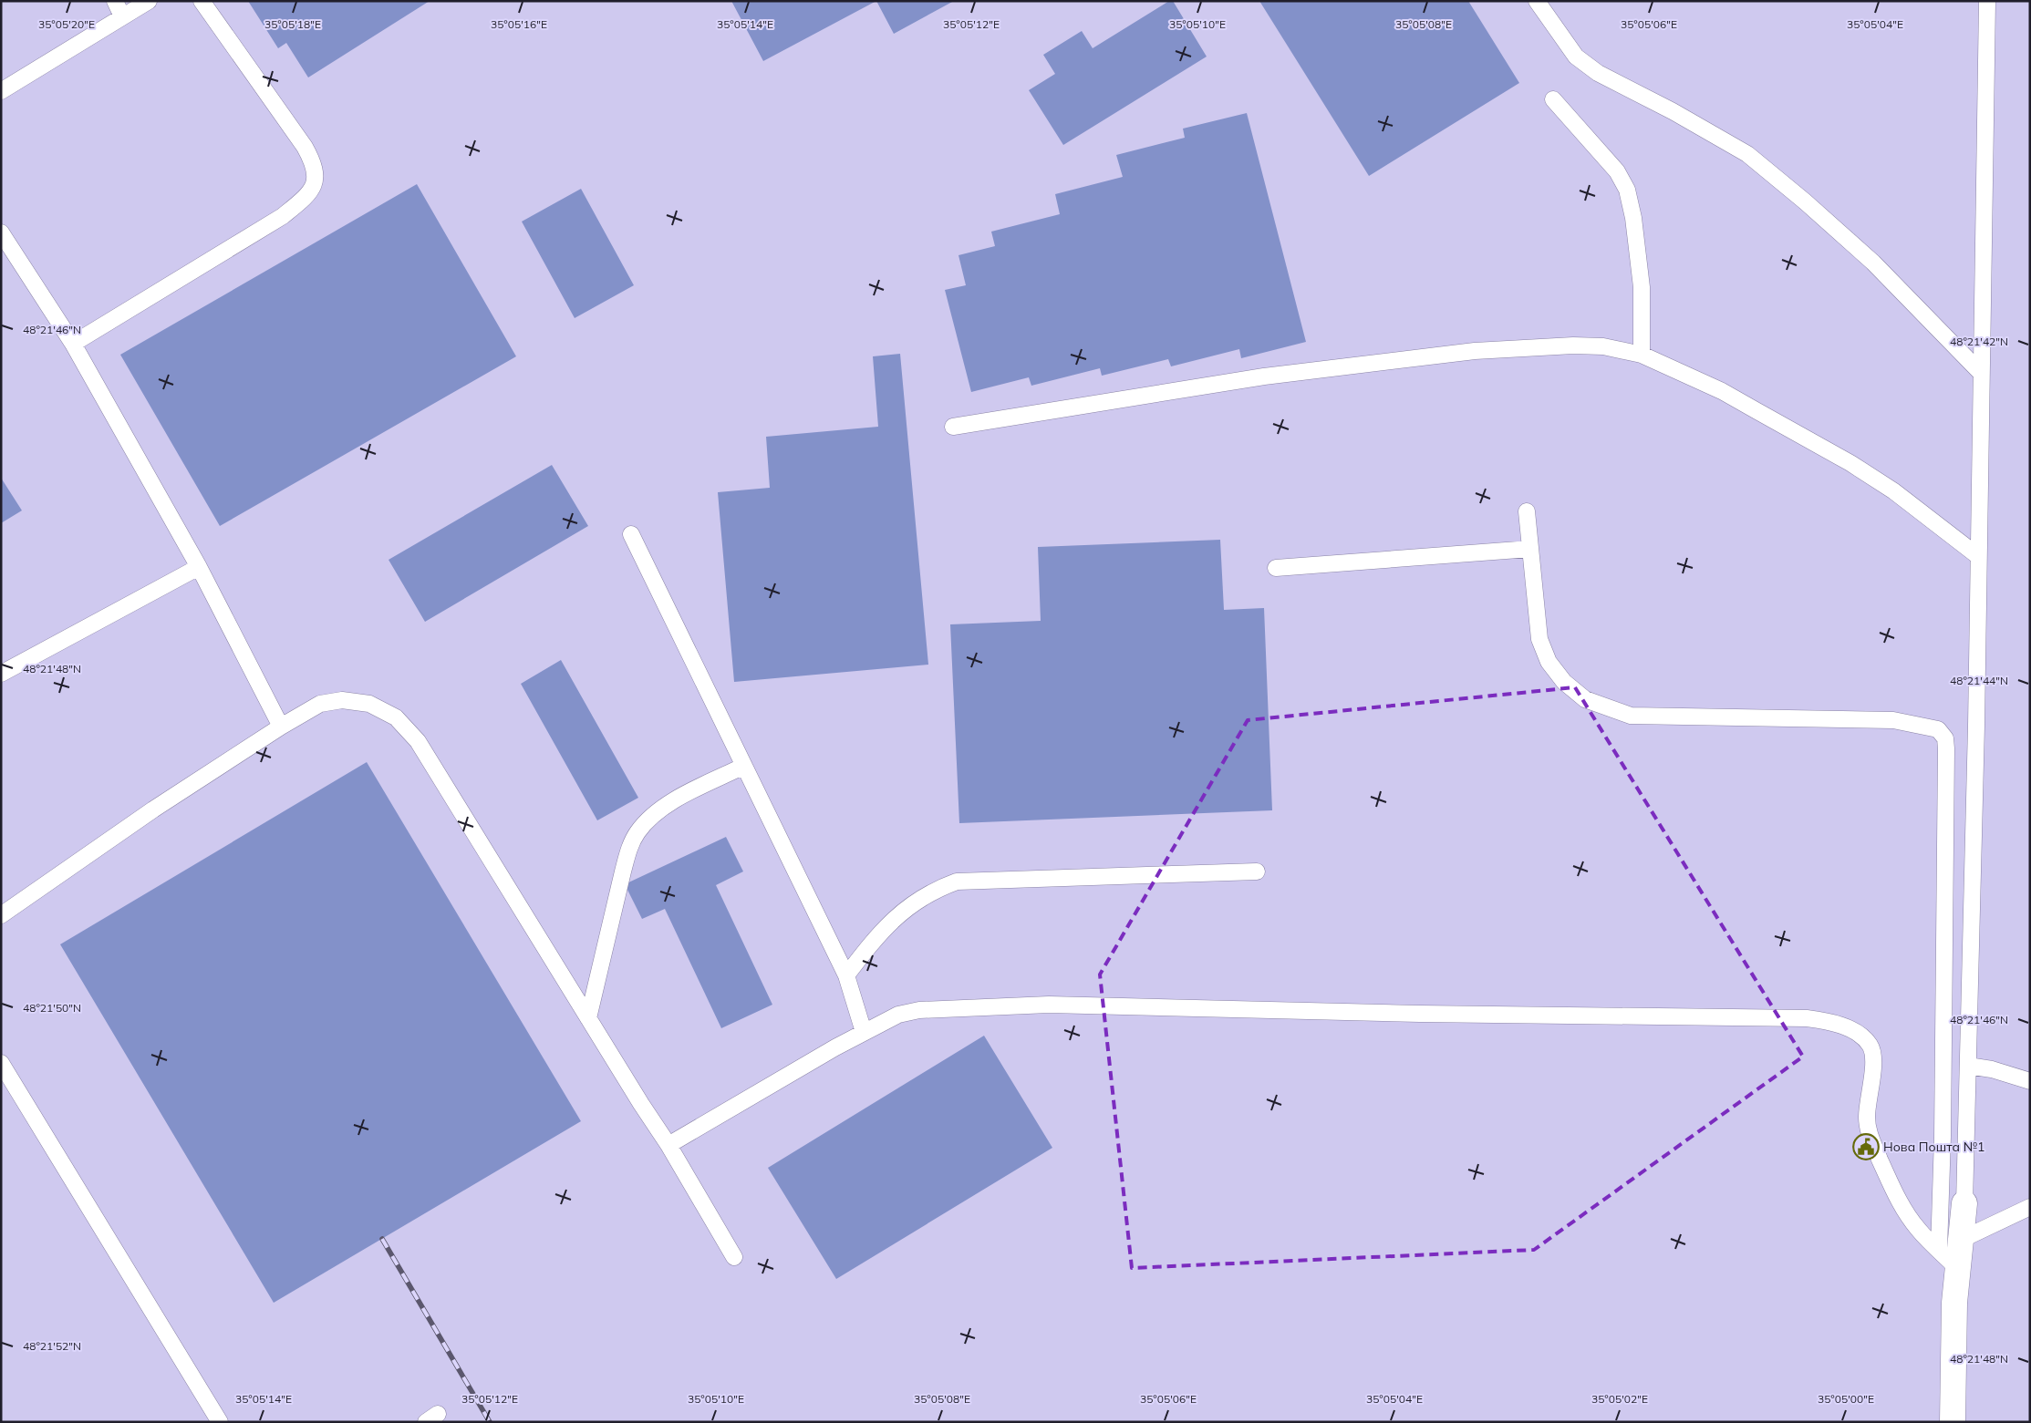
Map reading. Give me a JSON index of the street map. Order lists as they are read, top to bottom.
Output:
{
  "places": {
    "public building": ["Нова Пошта №1"]
  },
  "coordinates": [
    "35°05'20\"E",
    "35°05'18\"E",
    "35°05'16\"E",
    "35°05'14\"E",
    "35°05'12\"E",
    "35°05'10\"E",
    "35°05'08\"E",
    "35°05'06\"E",
    "35°05'04\"E",
    "48°21'46\"N",
    "48°21'42\"N",
    "48°21'48\"N",
    "48°21'44\"N",
    "48°21'50\"N",
    "48°21'52\"N",
    "35°05'02\"E",
    "35°05'00\"E"
  ]
}
